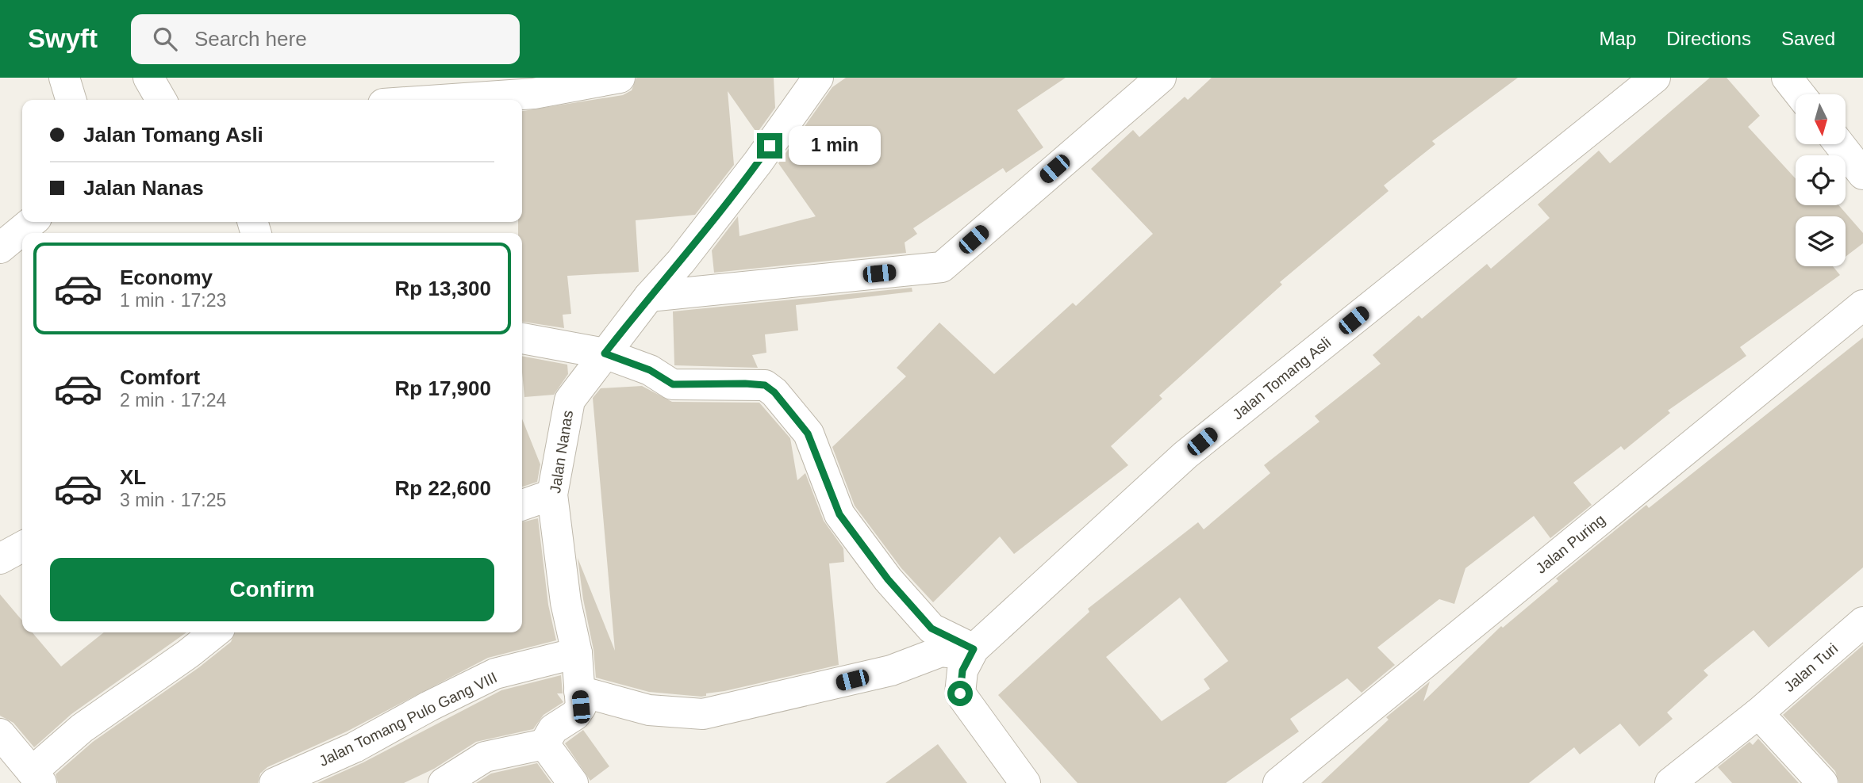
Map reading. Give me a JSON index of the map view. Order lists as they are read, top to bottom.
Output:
{
  "streets": {
    "street": [
      "Jalan Tomang Asli",
      "Jalan Nanas",
      "Jalan Puring",
      "Jalan Turi",
      "Jalan Tomang Pulo Gang VIII"
    ]
  },
  "crossings": [
    ["Jalan Nanas", "Jalan Tomang Pulo Gang VIII"]
  ],
  "north": "bottom",
  "page": {
    "header": "Swyft",
    "search": "Search here",
    "nav": ["Map", "Directions", "Saved"],
    "banner": ["Jalan Tomang Asli", "Jalan Nanas"],
    "bubble": "1 min",
    "list": [
      {
        "name": "Economy",
        "note": "1 min · 17:23",
        "value": "Rp 13,300"
      },
      {
        "name": "Comfort",
        "note": "2 min · 17:24",
        "value": "Rp 17,900"
      },
      {
        "name": "XL",
        "note": "3 min · 17:25",
        "value": "Rp 22,600"
      }
    ],
    "buttons": "Confirm"
  }
}
